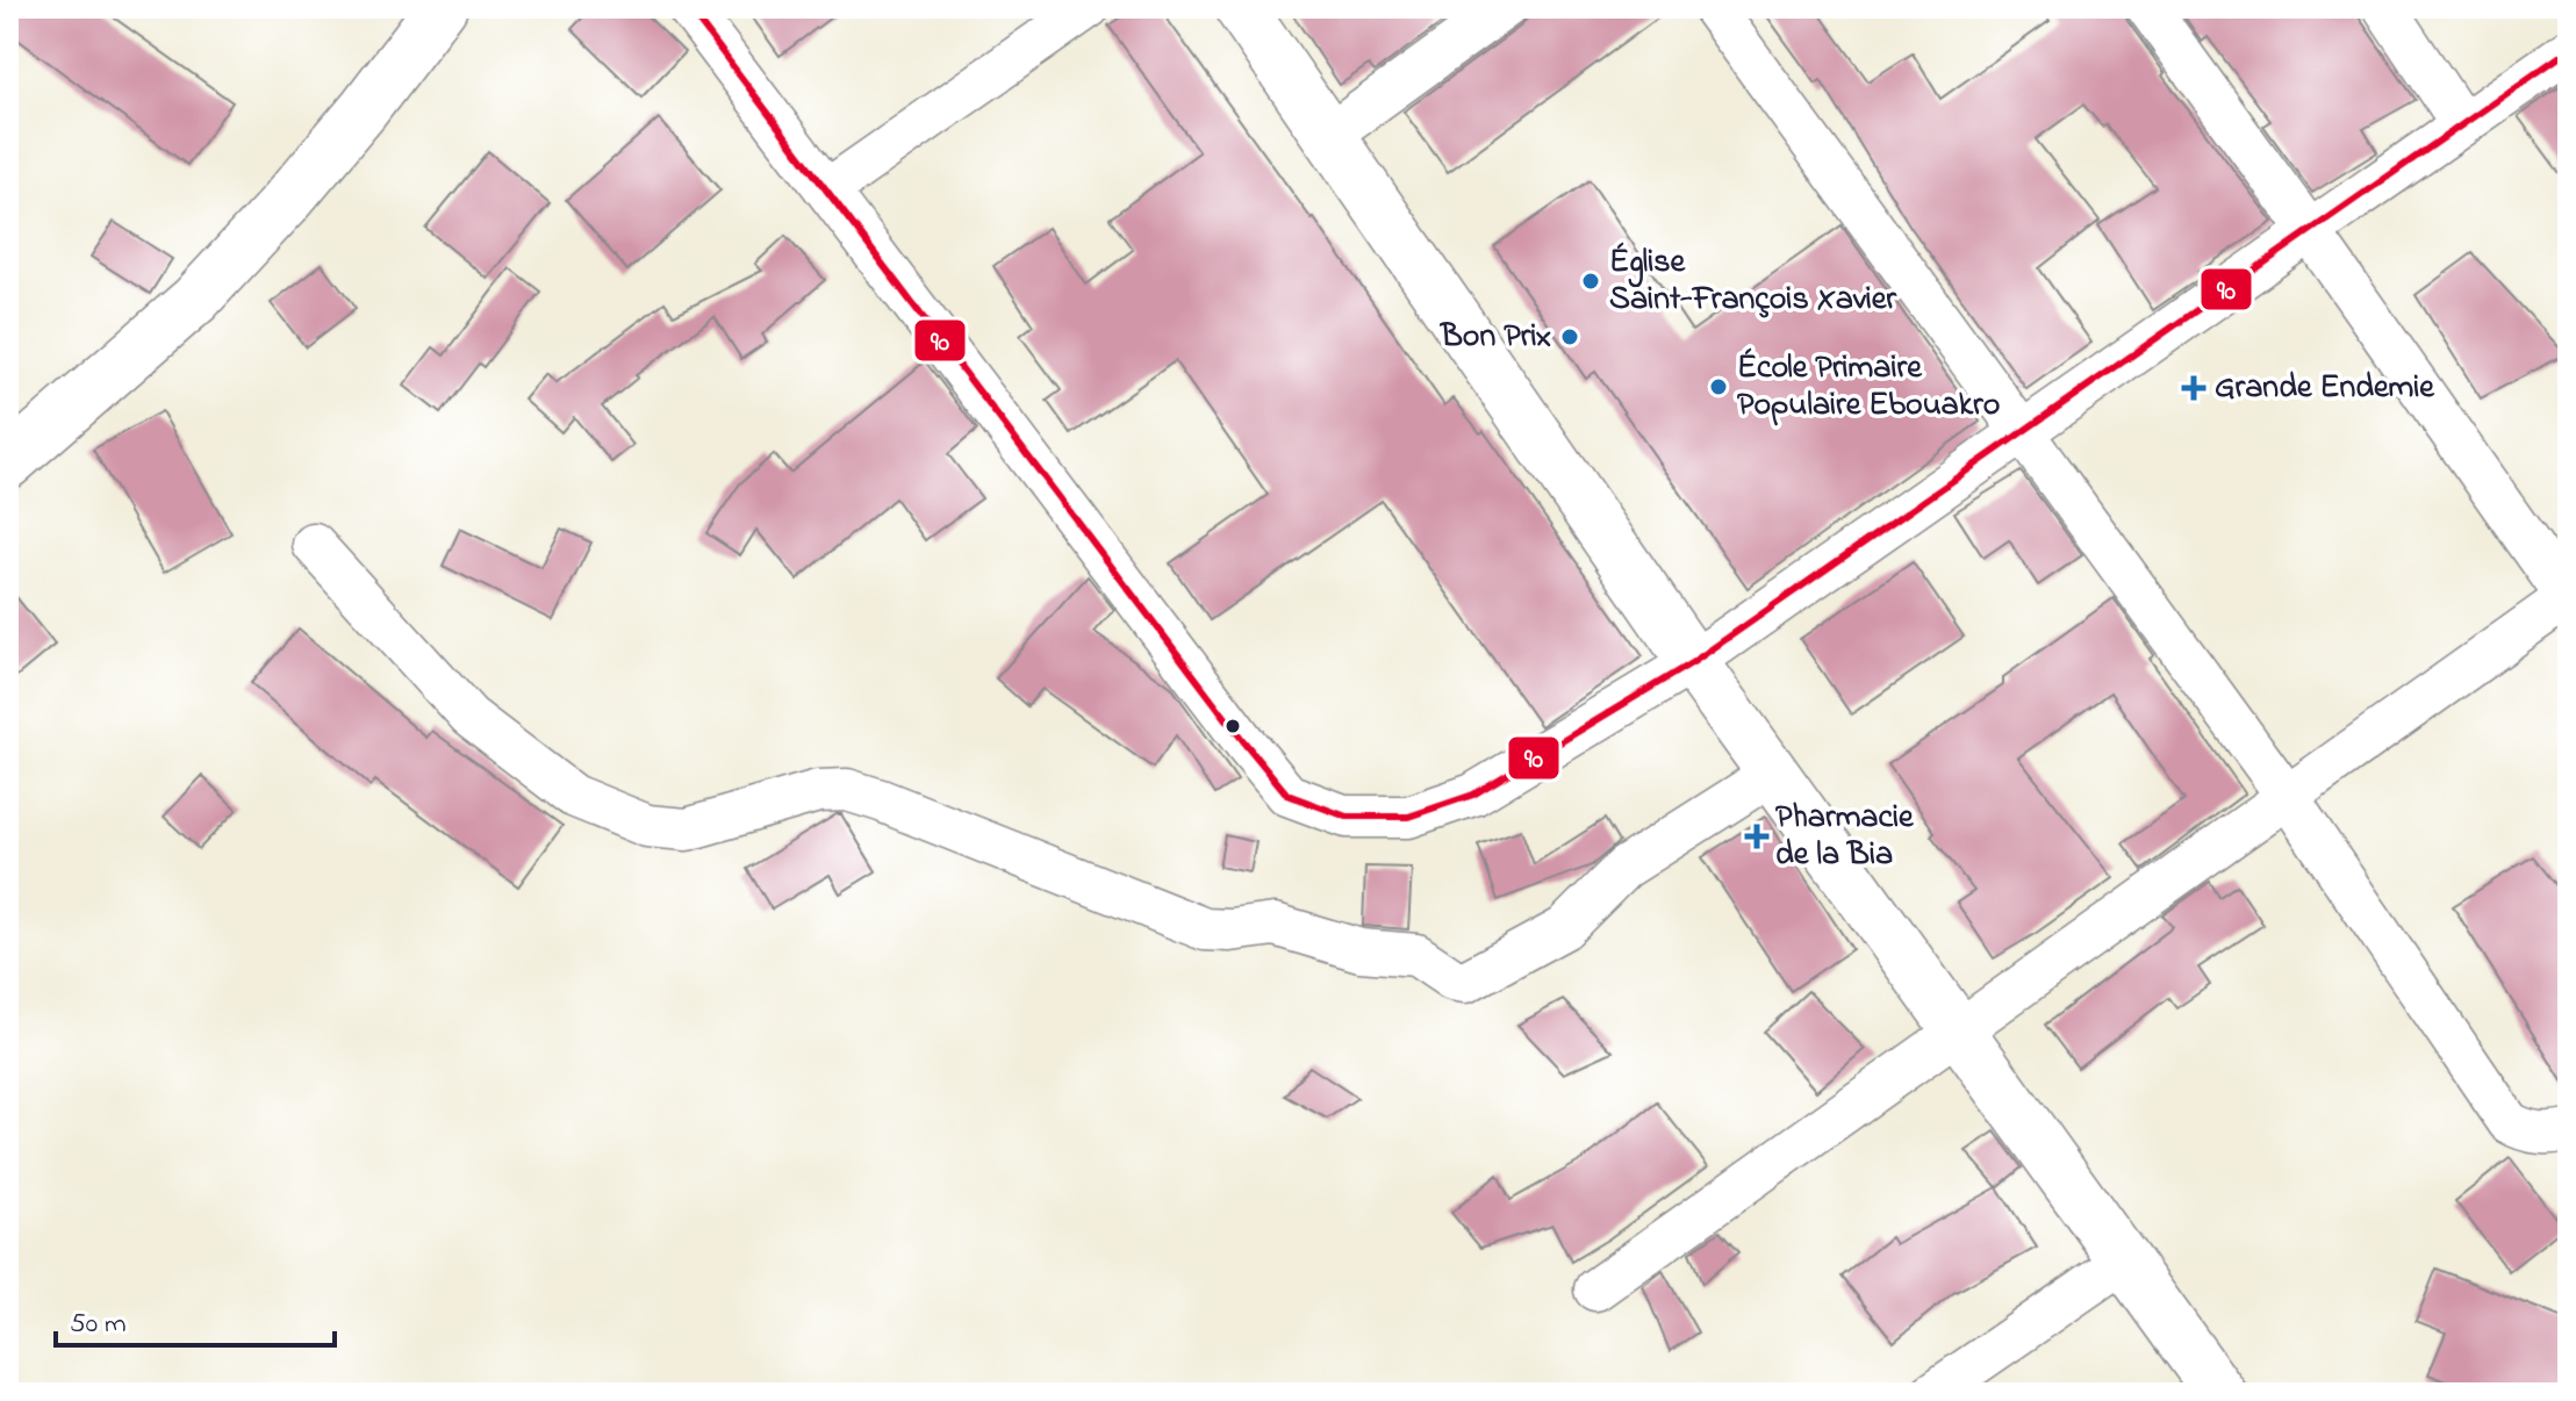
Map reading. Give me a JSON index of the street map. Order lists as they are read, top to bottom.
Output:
{
  "places": {
    "other": ["Église Saint-François Xavier", "Bon Prix", "École Primaire Populaire Ebouakro"],
    "health": ["Grande Endemie", "Pharmacie de la Bia"]
  },
  "lines": ["transit line 90"],
  "scale_bar": "50 m"
}
